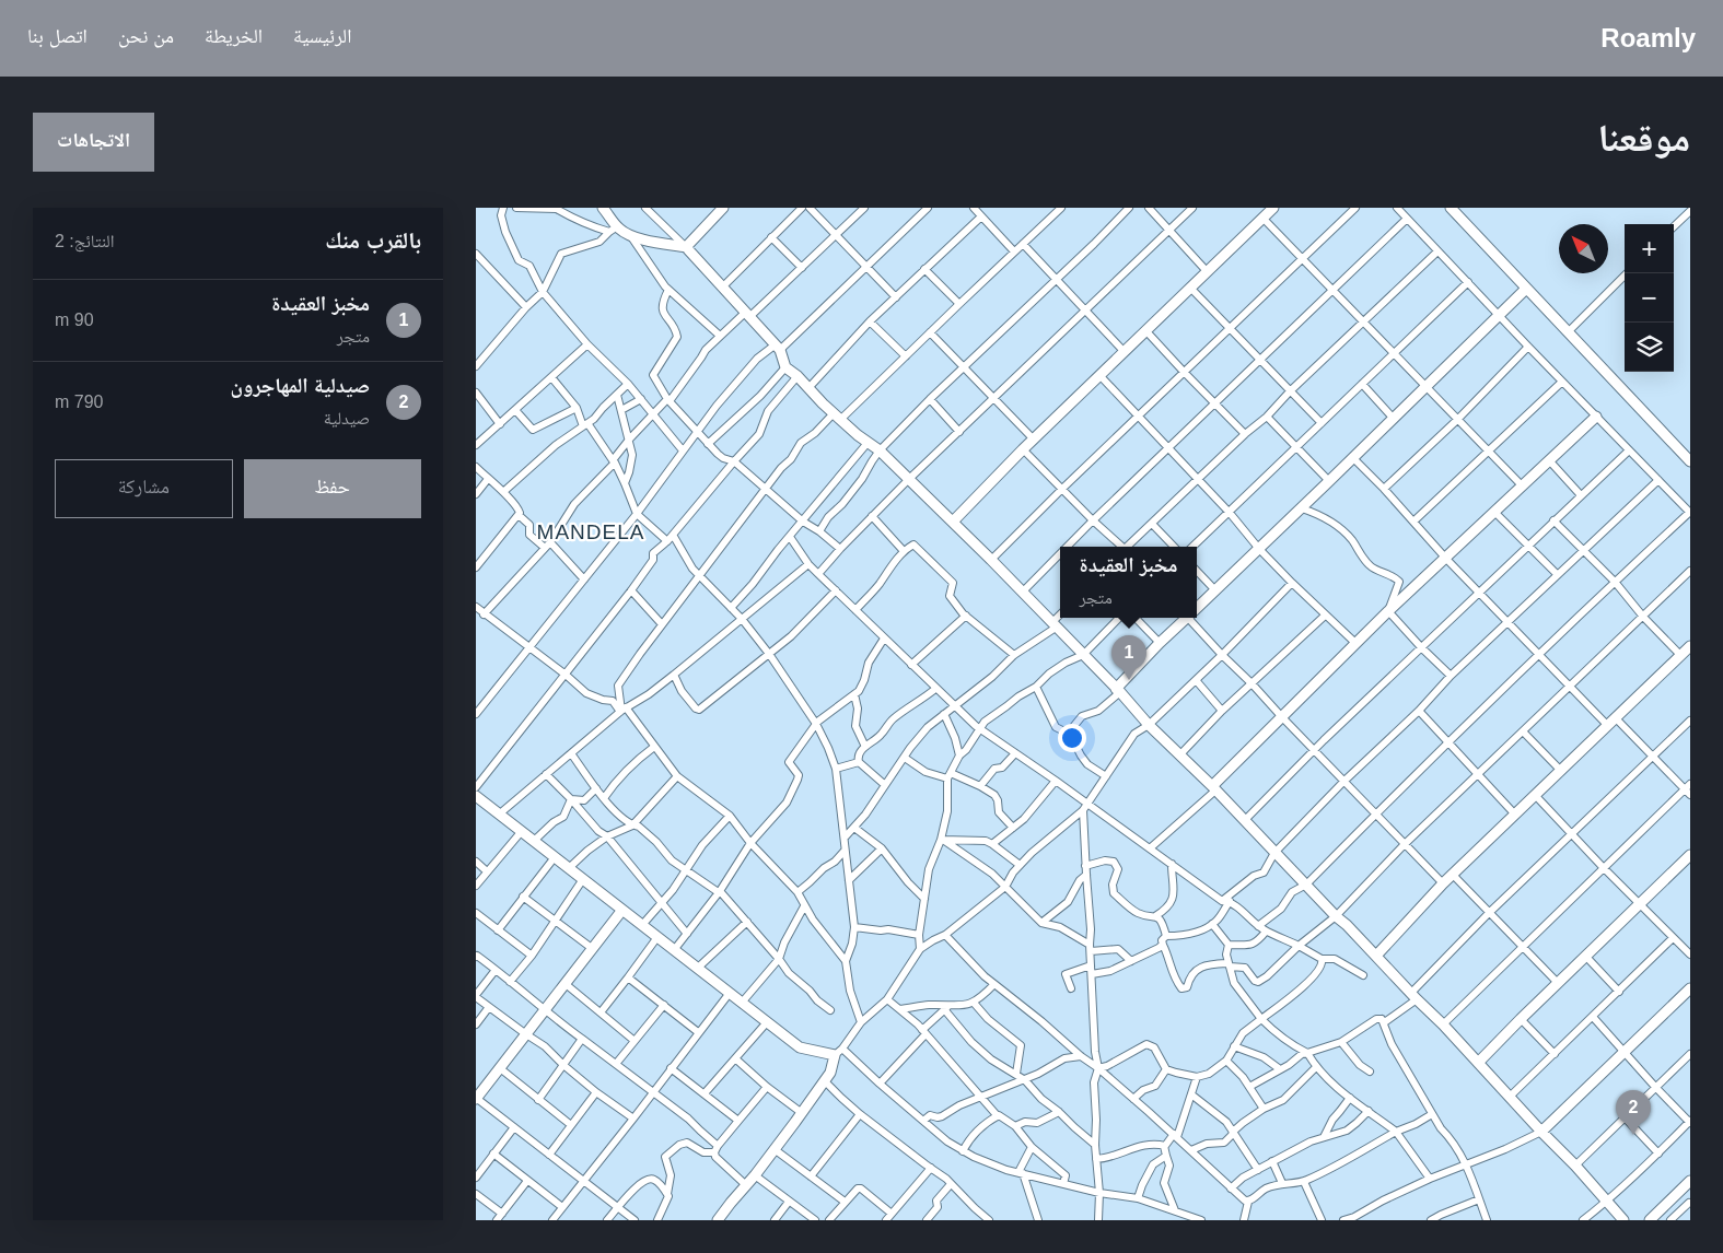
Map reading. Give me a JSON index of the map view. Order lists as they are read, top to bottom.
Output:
{
  "districts": ["MANDELA"],
  "north": "top left",
  "page": {
    "header": "Roamly",
    "nav": [
      "الرئيسية",
      "الخريطة",
      "من نحن",
      "اتصل بنا"
    ],
    "title": "موقعنا",
    "buttons": [
      "الاتجاهات",
      ["حفظ", "مشاركة"]
    ],
    "heading": ["بالقرب منك", "النتائج: 2"],
    "map_buttons": ["+", "−"],
    "list": [
      {
        "mark": "1",
        "name": "مخبز العقيدة",
        "note": "متجر",
        "value": "90 m"
      },
      {
        "mark": "2",
        "name": "صيدلية المهاجرون",
        "note": "صيدلية",
        "value": "790 m"
      }
    ],
    "popup": ["مخبز العقيدة", "متجر"],
    "pins": ["1", "2"]
  }
}
